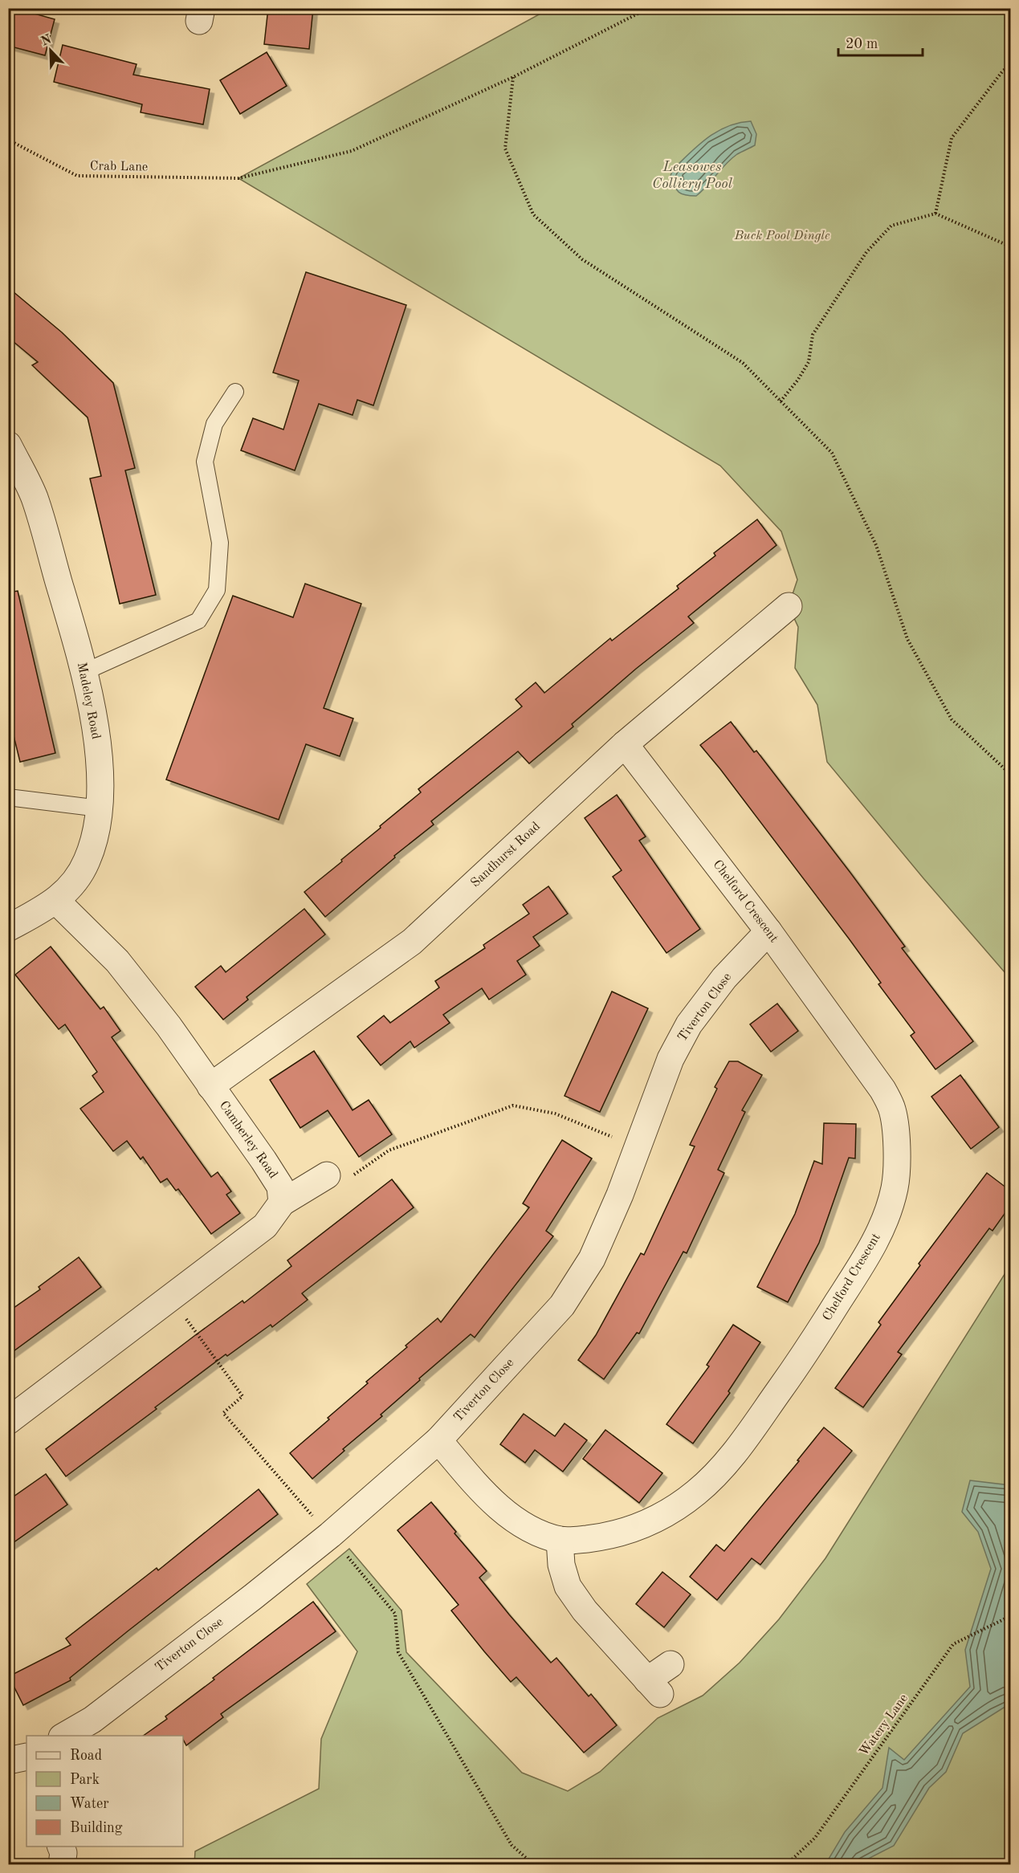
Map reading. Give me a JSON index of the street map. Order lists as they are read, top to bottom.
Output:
{
  "streets": {
    "street": [
      "Madeley Road",
      "Sandhurst Road",
      "Chelford Crescent",
      "Tiverton Close",
      "Camberley Road"
    ],
    "path": ["Crab Lane", "Watery Lane"]
  },
  "crossings": [
    ["Madeley Road", "Camberley Road"],
    ["Sandhurst Road", "Chelford Crescent"],
    ["Sandhurst Road", "Camberley Road"],
    ["Chelford Crescent", "Tiverton Close"]
  ],
  "water": ["Leasowes Colliery Pool"],
  "parks": ["Buck Pool Dingle"],
  "legend": [
    "Road",
    "Park",
    "Water",
    "Building"
  ],
  "scale_bar": "20 m",
  "north": "top left"
}
